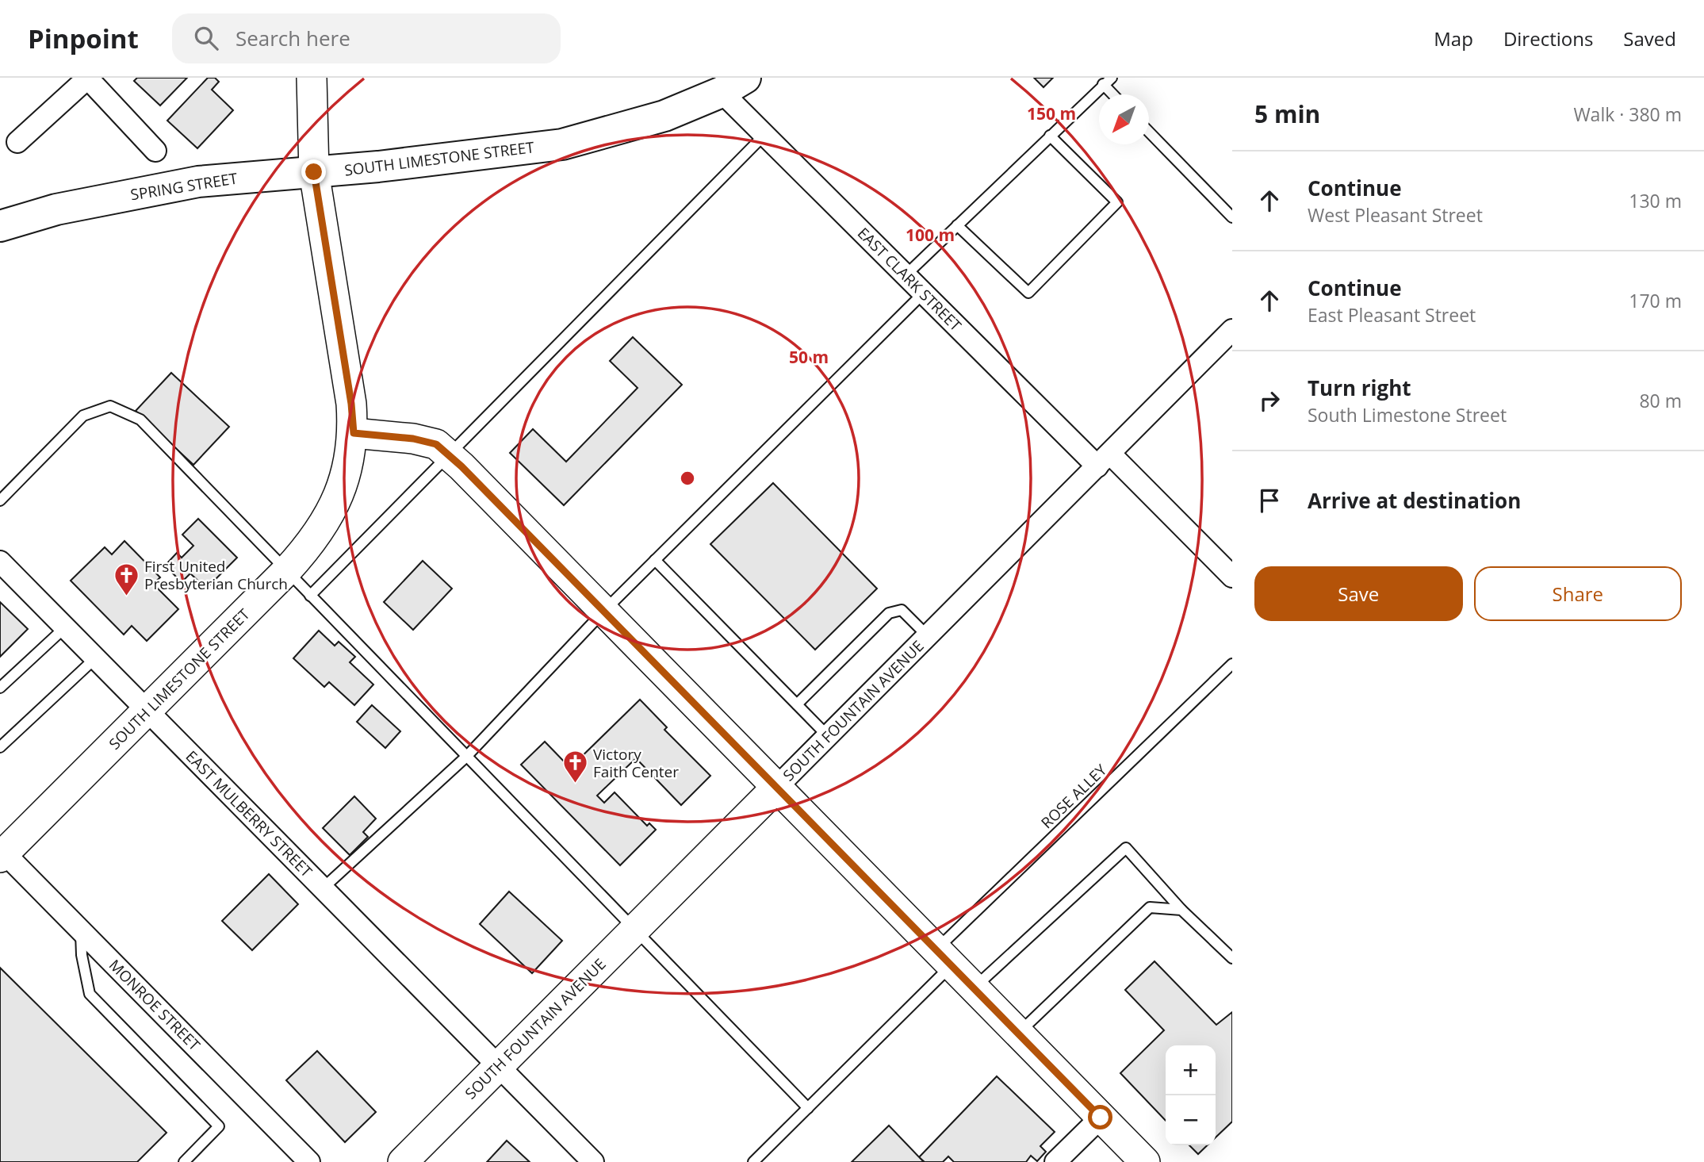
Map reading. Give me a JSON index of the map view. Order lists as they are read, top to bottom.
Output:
{
  "streets": {
    "main road": ["SOUTH LIMESTONE STREET", "SPRING STREET"],
    "street": [
      "EAST CLARK STREET",
      "SOUTH FOUNTAIN AVENUE",
      "EAST MULBERRY STREET",
      "MONROE STREET"
    ],
    "lane": ["ROSE ALLEY"]
  },
  "crossings": [
    ["SOUTH LIMESTONE STREET", "SPRING STREET"],
    ["SOUTH LIMESTONE STREET", "EAST CLARK STREET"],
    ["SOUTH LIMESTONE STREET", "EAST MULBERRY STREET"],
    ["SOUTH LIMESTONE STREET", "MONROE STREET"],
    ["EAST CLARK STREET", "SOUTH FOUNTAIN AVENUE"],
    ["SOUTH FOUNTAIN AVENUE", "EAST MULBERRY STREET"]
  ],
  "places": {
    "church": ["First United Presbyterian Church", "Victory Faith Center"]
  },
  "north": "bottom left",
  "page": {
    "header": "Pinpoint",
    "search": "Search here",
    "nav": ["Map", "Directions", "Saved"],
    "heading": ["5 min", "Walk · 380 m"],
    "list": [
      ["Continue", "West Pleasant Street", "130 m"],
      ["Continue", "East Pleasant Street", "170 m"],
      ["Turn right", "South Limestone Street", "80 m"],
      "Arrive at destination"
    ],
    "buttons": ["Save", "Share"],
    "map_buttons": ["+", "−"]
  },
  "rings": ["150 m", "100 m", "50 m"]
}
